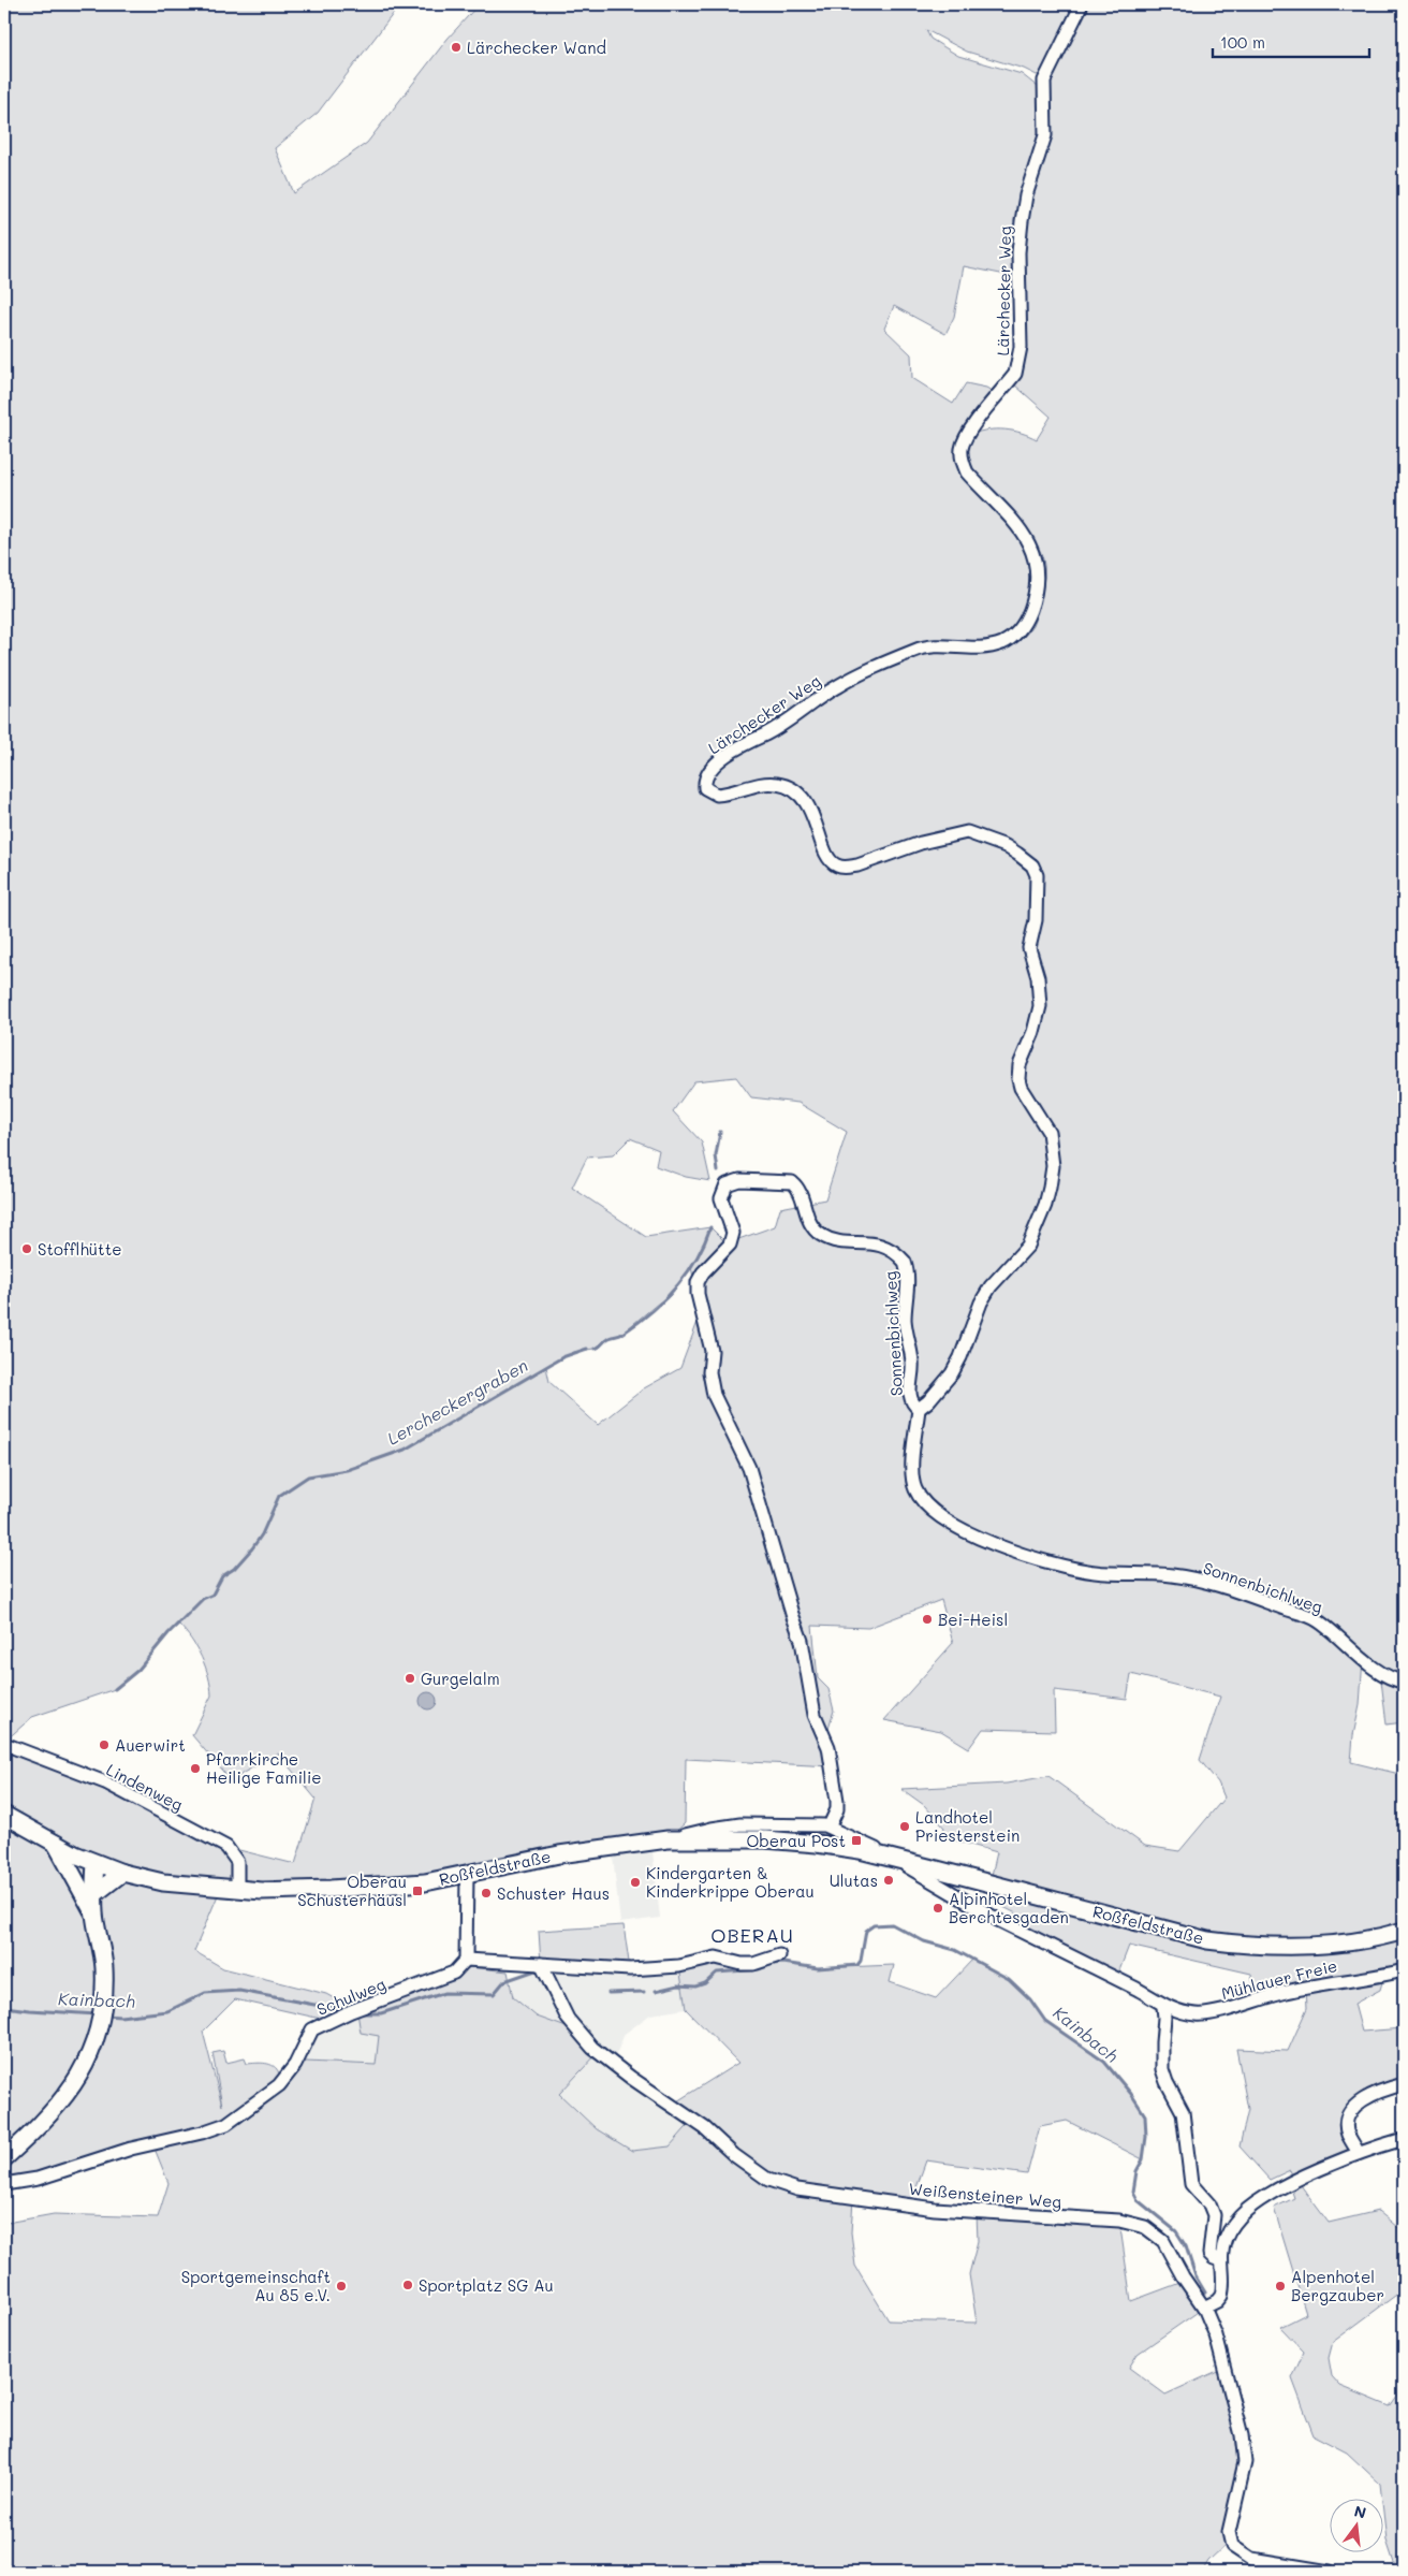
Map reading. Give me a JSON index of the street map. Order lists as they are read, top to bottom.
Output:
{
  "streets": {
    "main road": ["Roßfeldstraße"],
    "street": [
      "Lärchecker Weg",
      "Sonnenbichlweg",
      "Lindenweg",
      "Mühlauer Freie",
      "Schulweg",
      "Weißensteiner Weg"
    ]
  },
  "crossings": [
    ["Lärchecker Weg", "Sonnenbichlweg"],
    ["Sonnenbichlweg", "Roßfeldstraße"],
    ["Lindenweg", "Roßfeldstraße"],
    ["Roßfeldstraße", "Mühlauer Freie"]
  ],
  "districts": ["OBERAU"],
  "water": ["Lercheckergraben", "Kainbach"],
  "places": {
    "other": [
      "Lärchecker Wand",
      "Stofflhütte",
      "Bei-Heisl",
      "Gurgelalm",
      "Auerwirt",
      "Pfarrkirche Heilige Familie",
      "Landhotel Priesterstein",
      "Ulutas",
      "Kindergarten & Kinderkrippe Oberau",
      "Schuster Haus",
      "Alpinhotel Berchtesgaden",
      "Sportplatz SG Au",
      "Sportgemeinschaft Au 85 e.V.",
      "Alpenhotel Bergzauber"
    ],
    "transit": ["Oberau Post", "Oberau Schusterhäusl"]
  },
  "scale_bar": "100 m",
  "north": "top"
}
